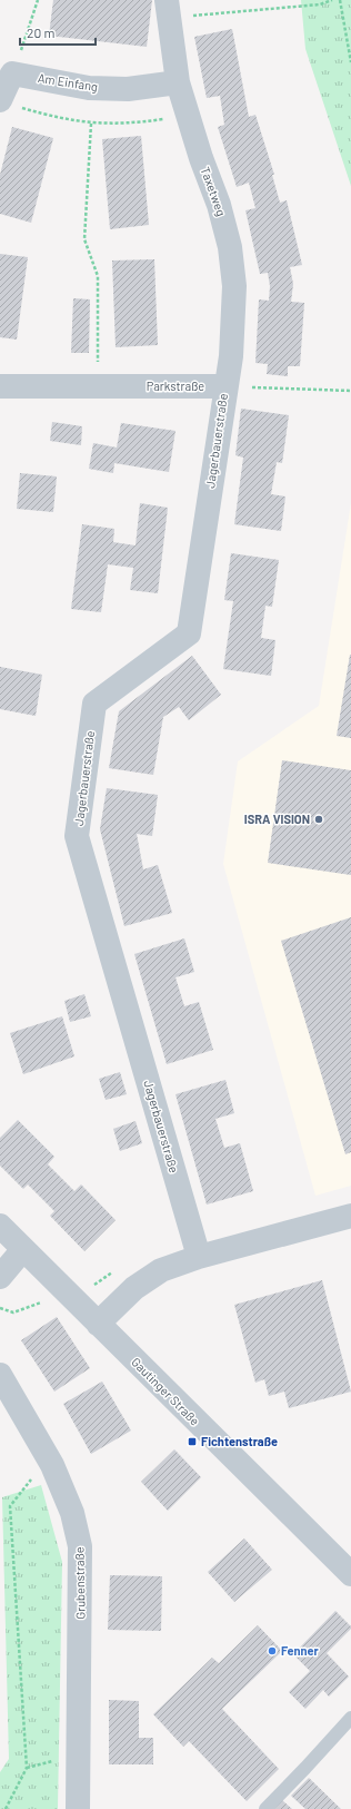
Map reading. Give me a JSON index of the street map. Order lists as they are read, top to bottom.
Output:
{
  "streets": {
    "street": [
      "Am Einfang",
      "Taxetweg",
      "Parkstraße",
      "Jagerbauerstraße",
      "Gautinger Straße",
      "Grubenstraße"
    ]
  },
  "crossings": [
    ["Am Einfang", "Taxetweg"],
    ["Taxetweg", "Parkstraße"],
    ["Taxetweg", "Jagerbauerstraße"],
    ["Parkstraße", "Jagerbauerstraße"]
  ],
  "places": {
    "other": ["ISRA VISION", "Fenner"],
    "transit": ["Fichtenstraße"]
  },
  "scale_bar": "20 m"
}
